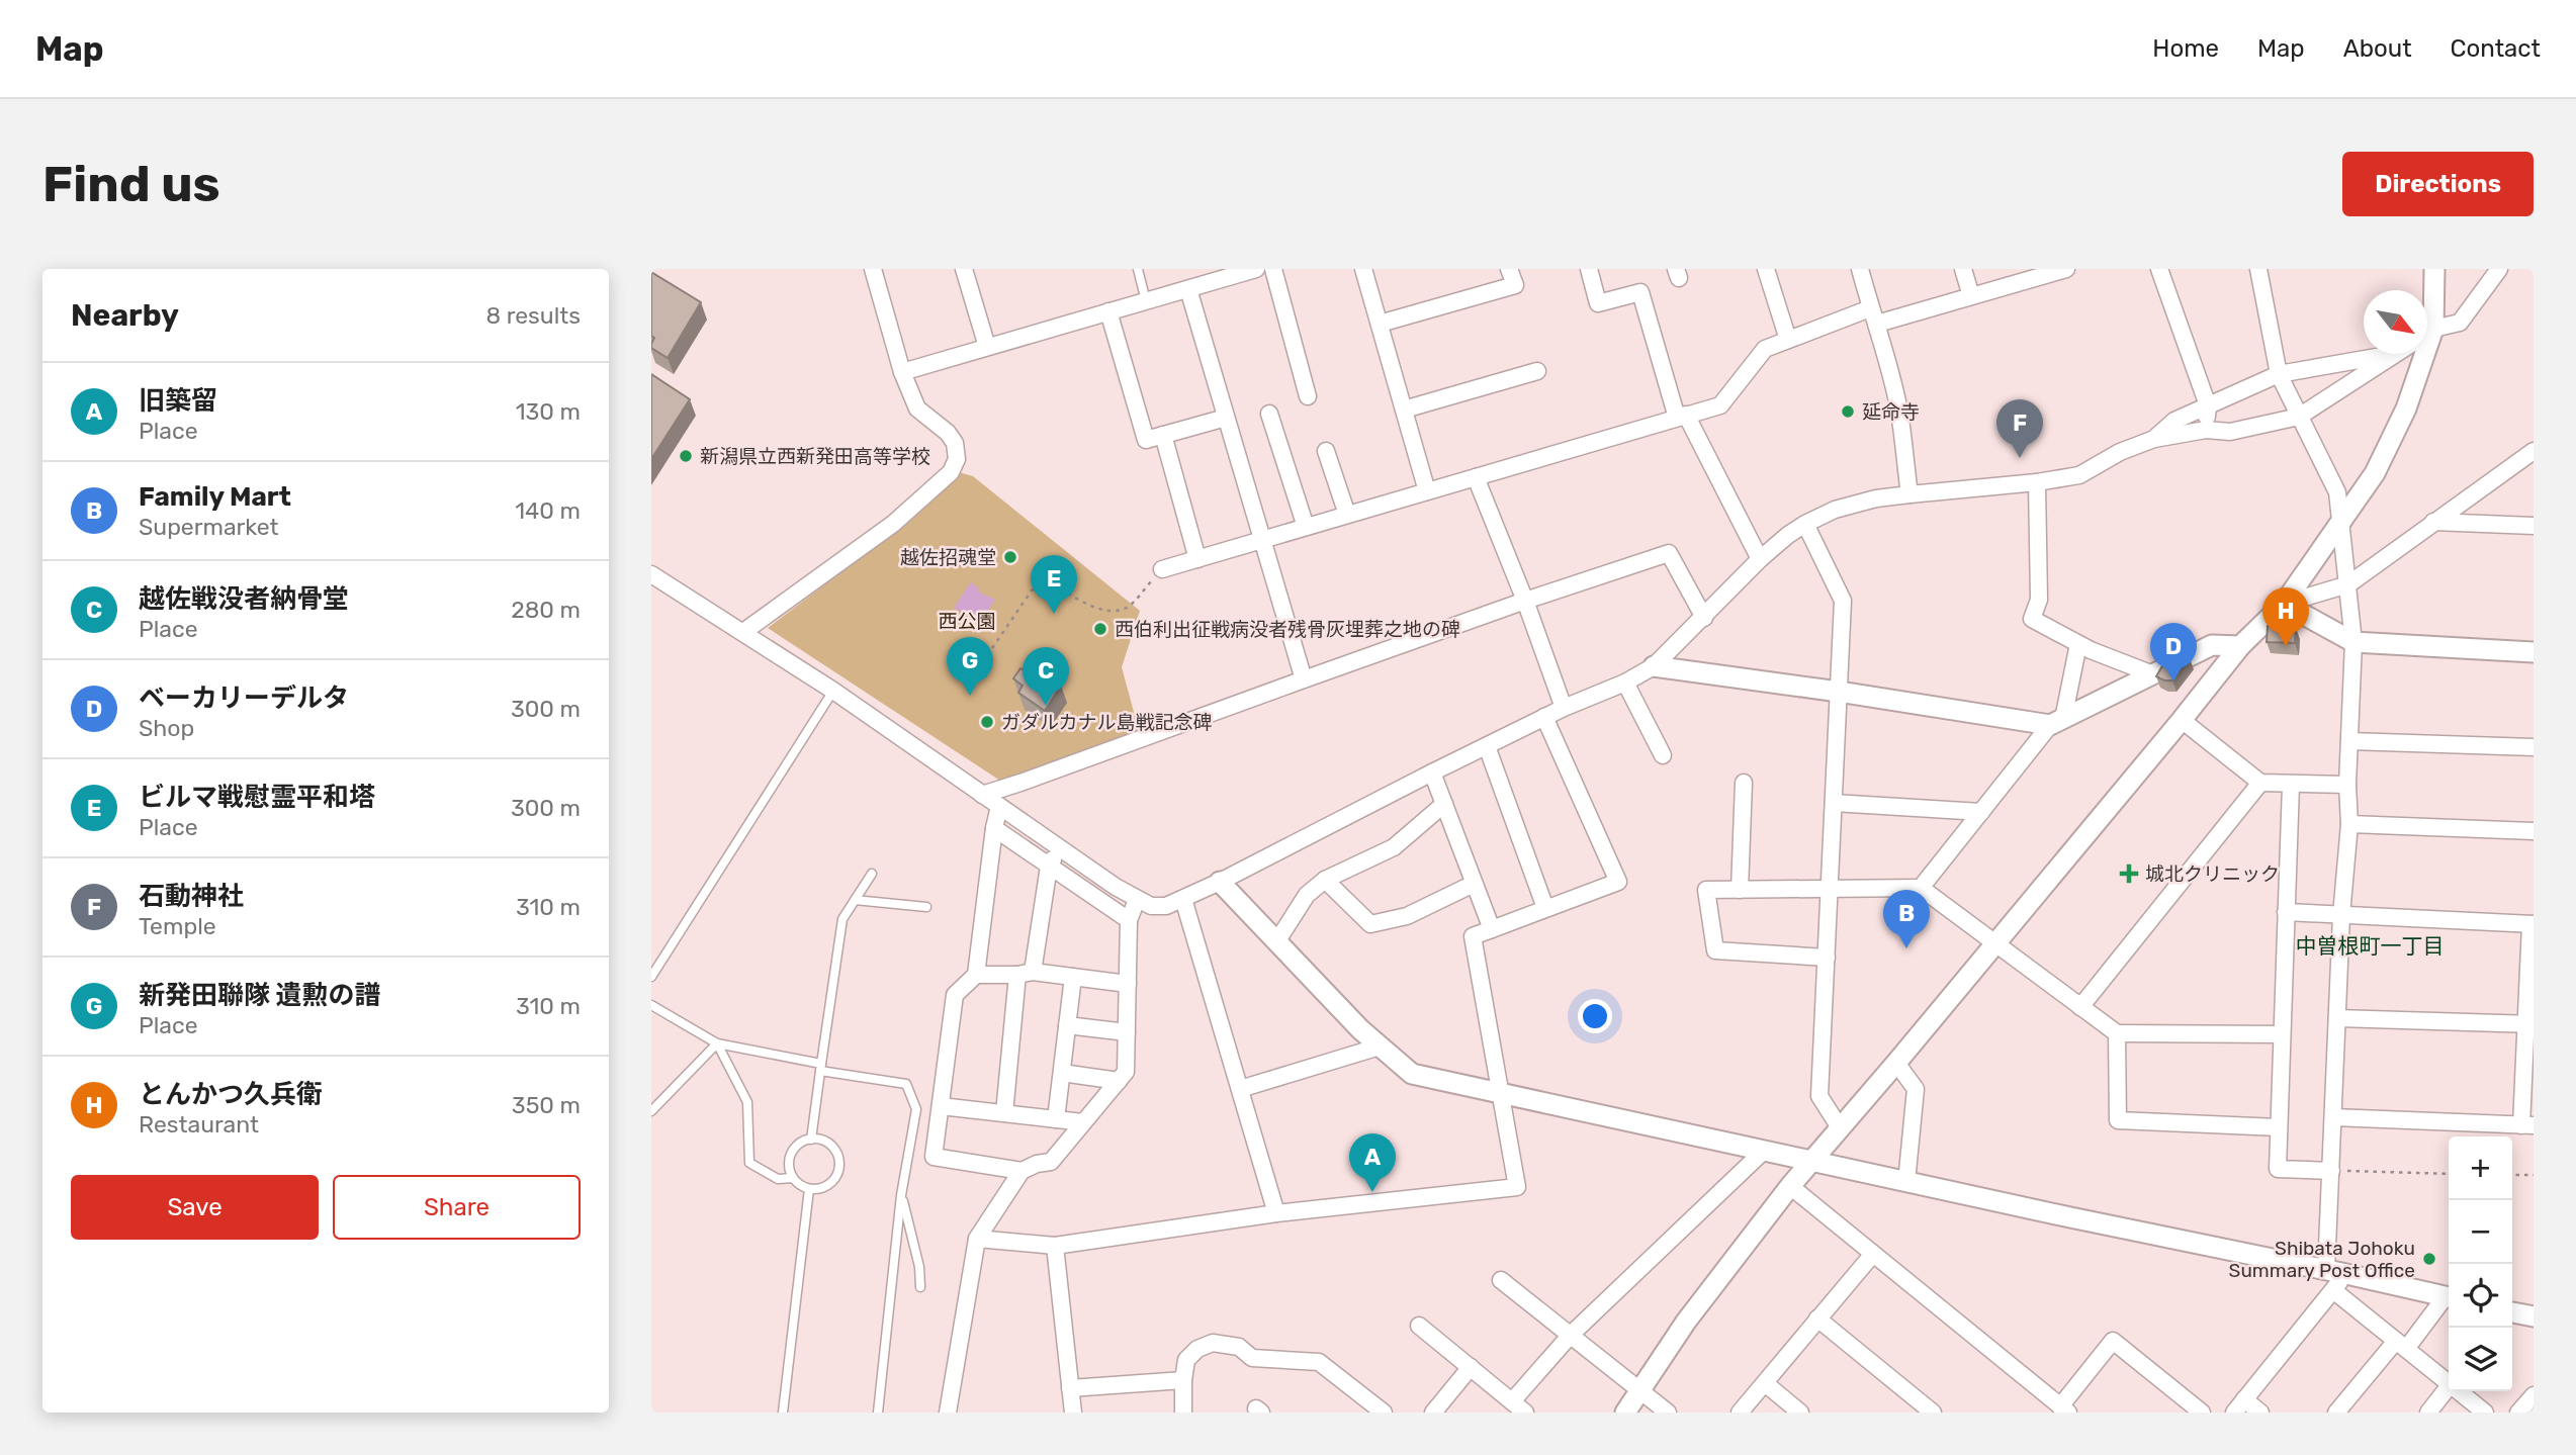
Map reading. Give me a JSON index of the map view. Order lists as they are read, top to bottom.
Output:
{
  "districts": ["中曽根町一丁目"],
  "parks": ["西公園"],
  "places": {
    "other": [
      "延命寺",
      "新潟県立西新発田高等学校",
      "越佐招魂堂",
      "西伯利出征戦病没者残骨灰埋葬之地の碑",
      "ガダルカナル島戦記念碑",
      "Shibata Johoku Summary Post Office"
    ],
    "health": ["城北クリニック"]
  },
  "north": "bottom right",
  "page": {
    "header": "Map",
    "nav": [
      "Home",
      "Map",
      "About",
      "Contact"
    ],
    "buttons": [
      "Directions",
      ["Save", "Share"]
    ],
    "title": "Find us",
    "heading": ["Nearby", "8 results"],
    "list": [
      {
        "mark": "A",
        "name": "旧築留",
        "note": "Place",
        "value": "130 m"
      },
      {
        "mark": "B",
        "name": "Family Mart",
        "note": "Supermarket",
        "value": "140 m"
      },
      {
        "mark": "C",
        "name": "越佐戦没者納骨堂",
        "note": "Place",
        "value": "280 m"
      },
      {
        "mark": "D",
        "name": "ベーカリーデルタ",
        "note": "Shop",
        "value": "300 m"
      },
      {
        "mark": "E",
        "name": "ビルマ戦慰霊平和塔",
        "note": "Place",
        "value": "300 m"
      },
      {
        "mark": "F",
        "name": "石動神社",
        "note": "Temple",
        "value": "310 m"
      },
      {
        "mark": "G",
        "name": "新発田聯隊 遺勲の譜",
        "note": "Place",
        "value": "310 m"
      },
      {
        "mark": "H",
        "name": "とんかつ久兵衛",
        "note": "Restaurant",
        "value": "350 m"
      }
    ],
    "pins": [
      "F",
      "E",
      "H",
      "D",
      "G",
      "C",
      "B",
      "A"
    ],
    "map_buttons": ["+", "−"]
  }
}
